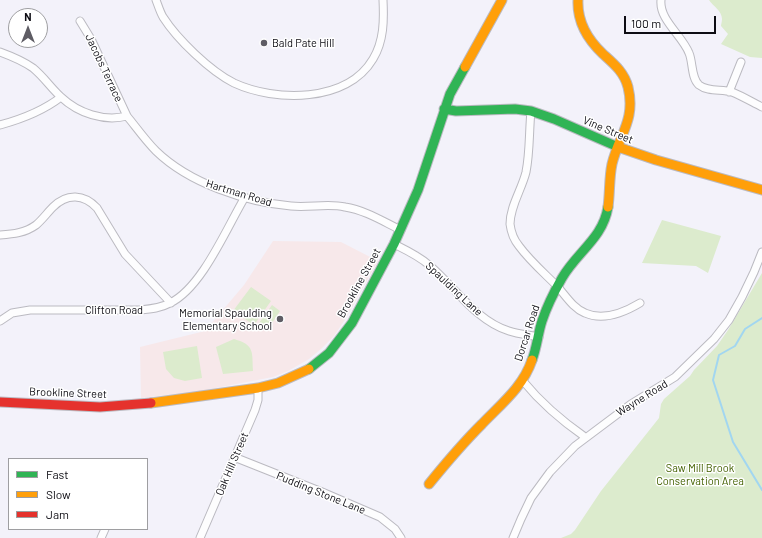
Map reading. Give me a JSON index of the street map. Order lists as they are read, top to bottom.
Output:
{
  "streets": {
    "street": [
      "Jacobs Terrace",
      "Vine Street",
      "Hartman Road",
      "Brookline Street",
      "Spaulding Lane",
      "Clifton Road",
      "Dorcar Road",
      "Wayne Road",
      "Oak Hill Street",
      "Pudding Stone Lane"
    ]
  },
  "crossings": [
    ["Jacobs Terrace", "Hartman Road"],
    ["Vine Street", "Brookline Street"],
    ["Vine Street", "Dorcar Road"],
    ["Hartman Road", "Brookline Street"],
    ["Hartman Road", "Clifton Road"],
    ["Brookline Street", "Spaulding Lane"],
    ["Brookline Street", "Oak Hill Street"],
    ["Spaulding Lane", "Dorcar Road"],
    ["Oak Hill Street", "Pudding Stone Lane"]
  ],
  "parks": ["Saw Mill Brook Conservation Area"],
  "places": ["Bald Pate Hill", "Memorial Spaulding Elementary School"],
  "legend": ["Fast", "Slow", "Jam"],
  "scale_bar": "100 m",
  "north": "top"
}
